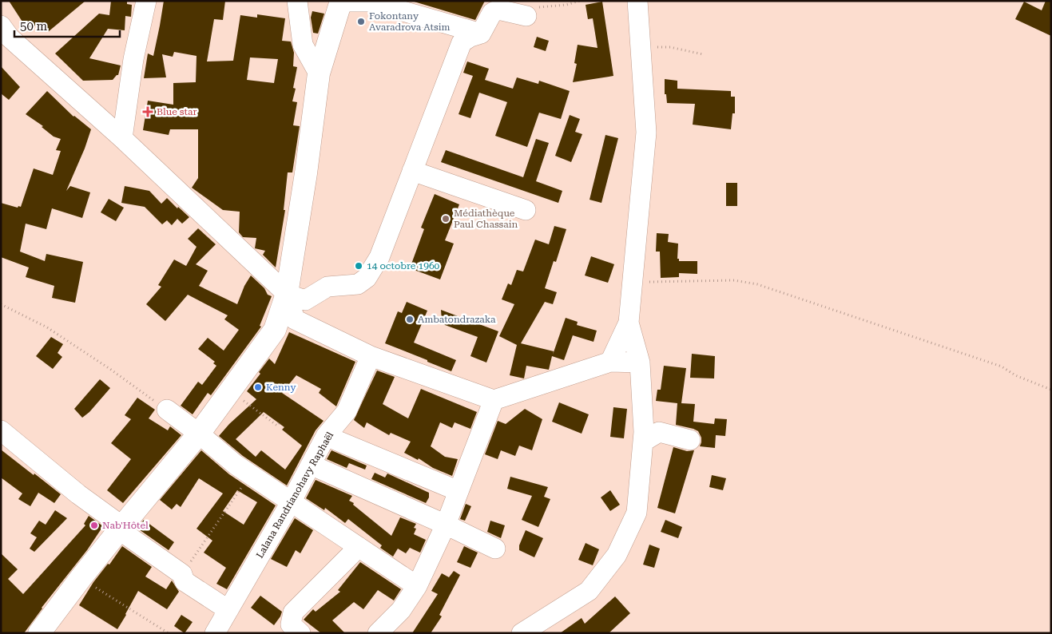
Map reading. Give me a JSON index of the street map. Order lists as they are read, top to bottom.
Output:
{
  "streets": {
    "street": ["Lalana Randrianohavy Raphaël"]
  },
  "places": {
    "other": [
      "Fokontany Avaradrova Atsim",
      "Médiathèque Paul Chassain",
      "14 octobre 1960",
      "Ambatondrazaka",
      "Kenny",
      "Nab'Hôtel"
    ],
    "health": ["Blue star"]
  },
  "scale_bar": "50 m"
}
